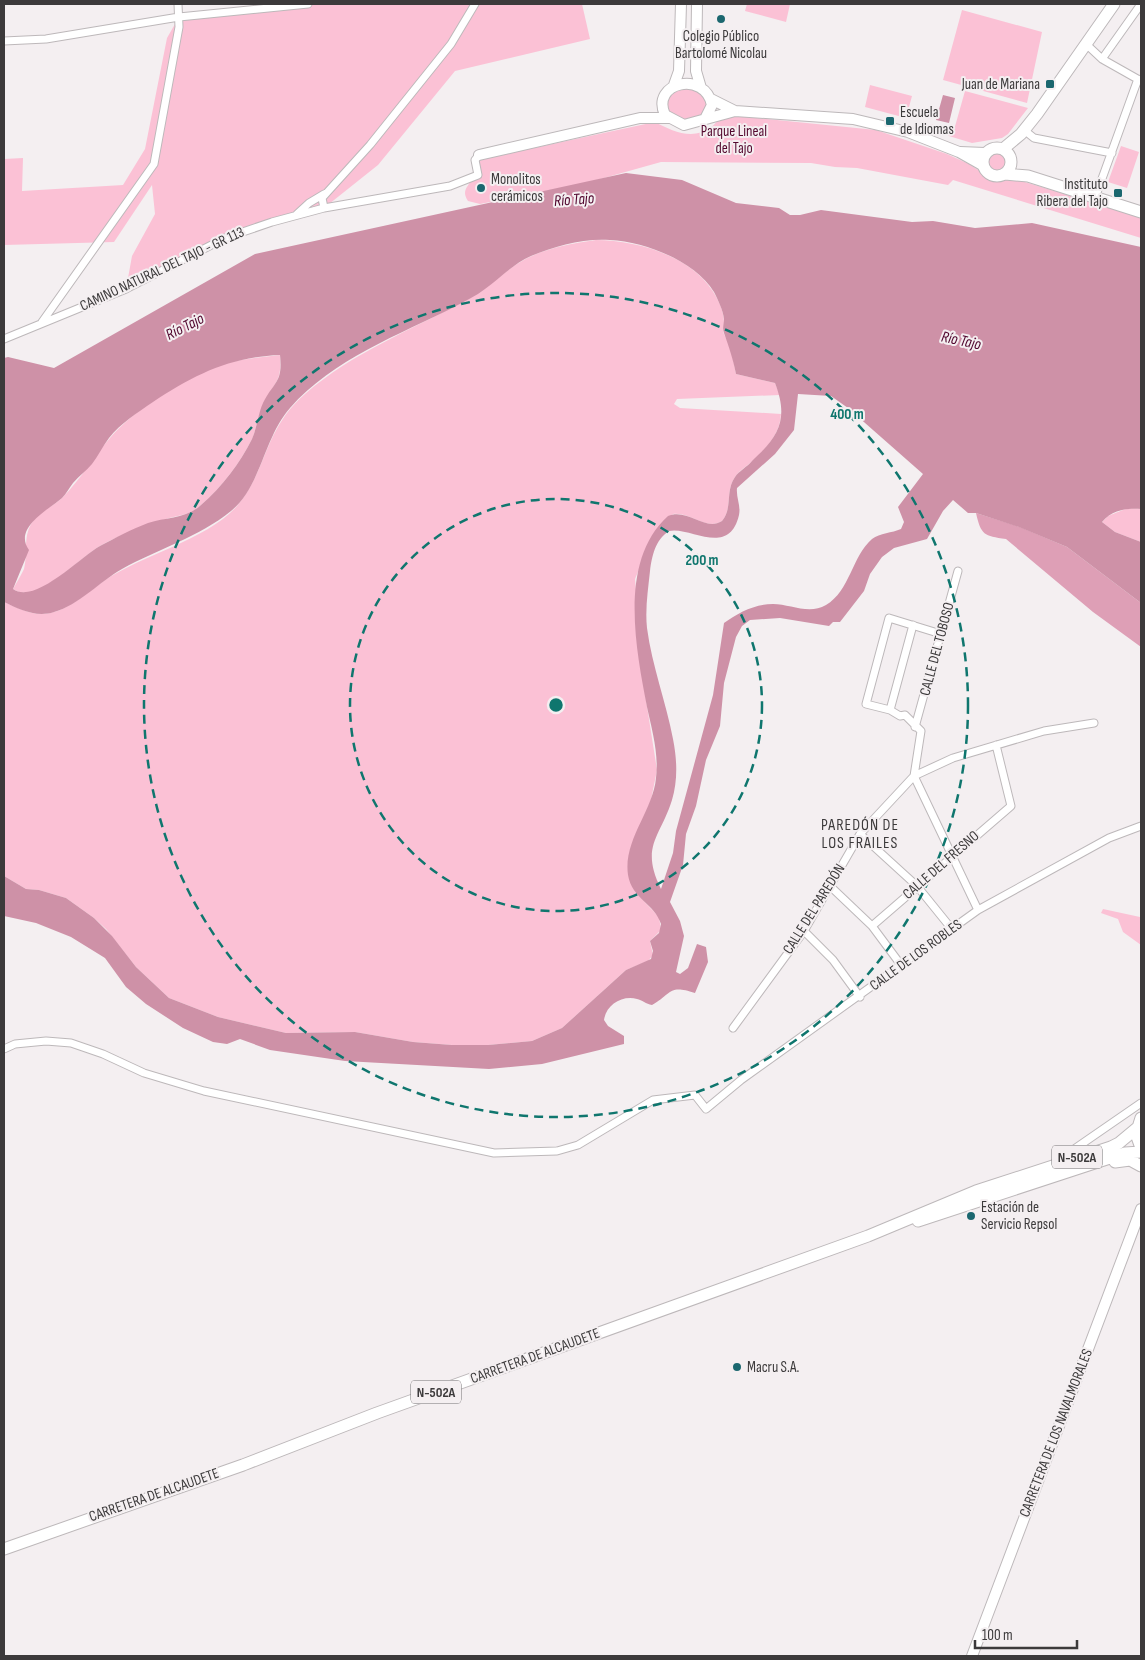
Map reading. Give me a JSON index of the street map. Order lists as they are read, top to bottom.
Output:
{
  "streets": {
    "main road": ["N-502A", "CARRETERA DE ALCAUDETE"],
    "street": [
      "CAMINO NATURAL DEL TAJO - GR 113",
      "CALLE DEL TOBOSO",
      "CALLE DEL FRESNO",
      "CALLE DEL PAREDÓN",
      "CALLE DE LOS ROBLES",
      "CARRETERA DE LOS NAVALMORALES"
    ]
  },
  "crossings": [
    ["CALLE DEL FRESNO", "CALLE DEL PAREDÓN"]
  ],
  "districts": ["PAREDÓN DE LOS FRAILES"],
  "water": ["Río Tajo"],
  "parks": ["Parque Lineal del Tajo"],
  "places": {
    "other": [
      "Colegio Público Bartolomé Nicolau",
      "Monolitos cerámicos",
      "Estación de Servicio Repsol",
      "Macru S.A."
    ],
    "transit": ["Juan de Mariana", "Escuela de Idiomas", "Instituto Ribera del Tajo"]
  },
  "scale_bar": "100 m",
  "rings": ["400 m", "200 m"]
}
